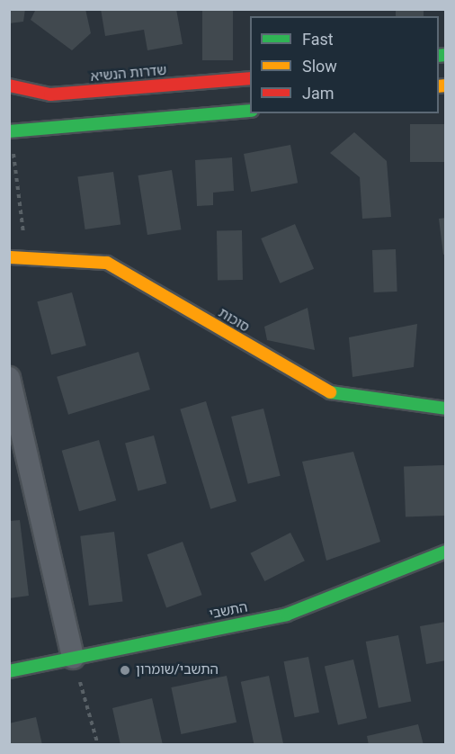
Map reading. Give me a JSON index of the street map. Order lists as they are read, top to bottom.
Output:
{
  "streets": {
    "street": ["שדרות הנשיא", "סוכות", "התשבי"]
  },
  "places": ["התשבי/שומרון"],
  "legend": ["Fast", "Slow", "Jam"]
}
